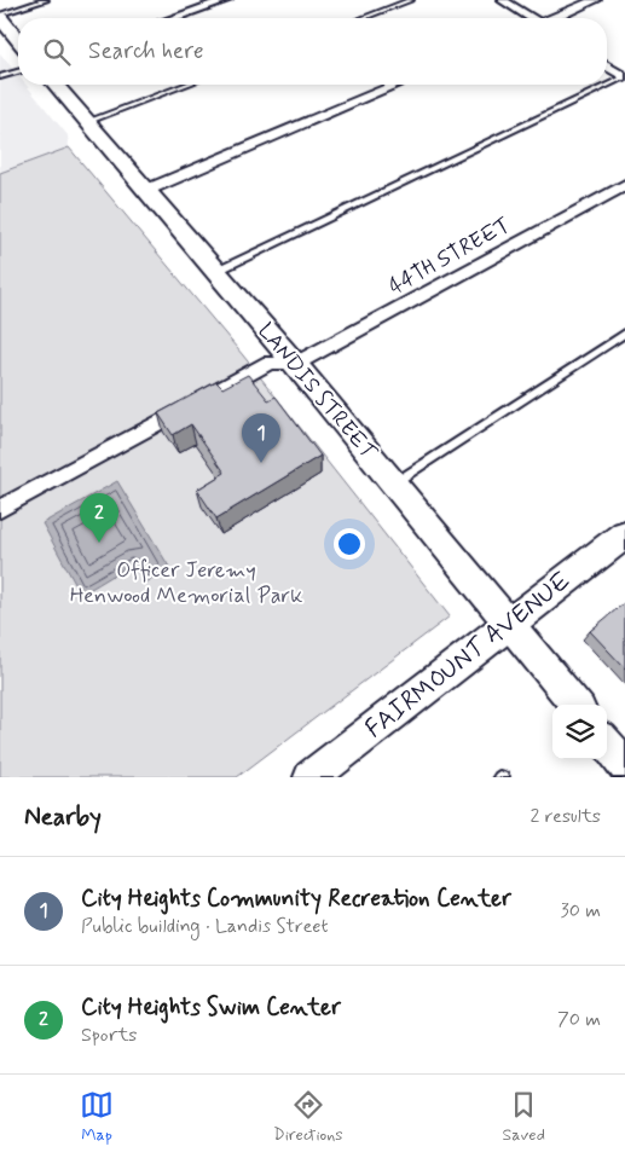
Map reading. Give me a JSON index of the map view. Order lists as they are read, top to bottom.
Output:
{
  "streets": {
    "main road": ["FAIRMOUNT AVENUE"],
    "street": ["44TH STREET", "LANDIS STREET"]
  },
  "crossings": [
    ["44TH STREET", "LANDIS STREET"],
    ["LANDIS STREET", "FAIRMOUNT AVENUE"]
  ],
  "parks": ["Officer Jeremy Henwood Memorial Park"],
  "page": {
    "search": "Search here",
    "pins": ["1", "2"],
    "heading": ["Nearby", "2 results"],
    "list": [
      {
        "mark": "1",
        "name": "City Heights Community Recreation Center",
        "note": "Public building · Landis Street",
        "value": "30 m"
      },
      {
        "mark": "2",
        "name": "City Heights Swim Center",
        "note": "Sports",
        "value": "70 m"
      }
    ],
    "nav": ["Map", "Directions", "Saved"]
  }
}
